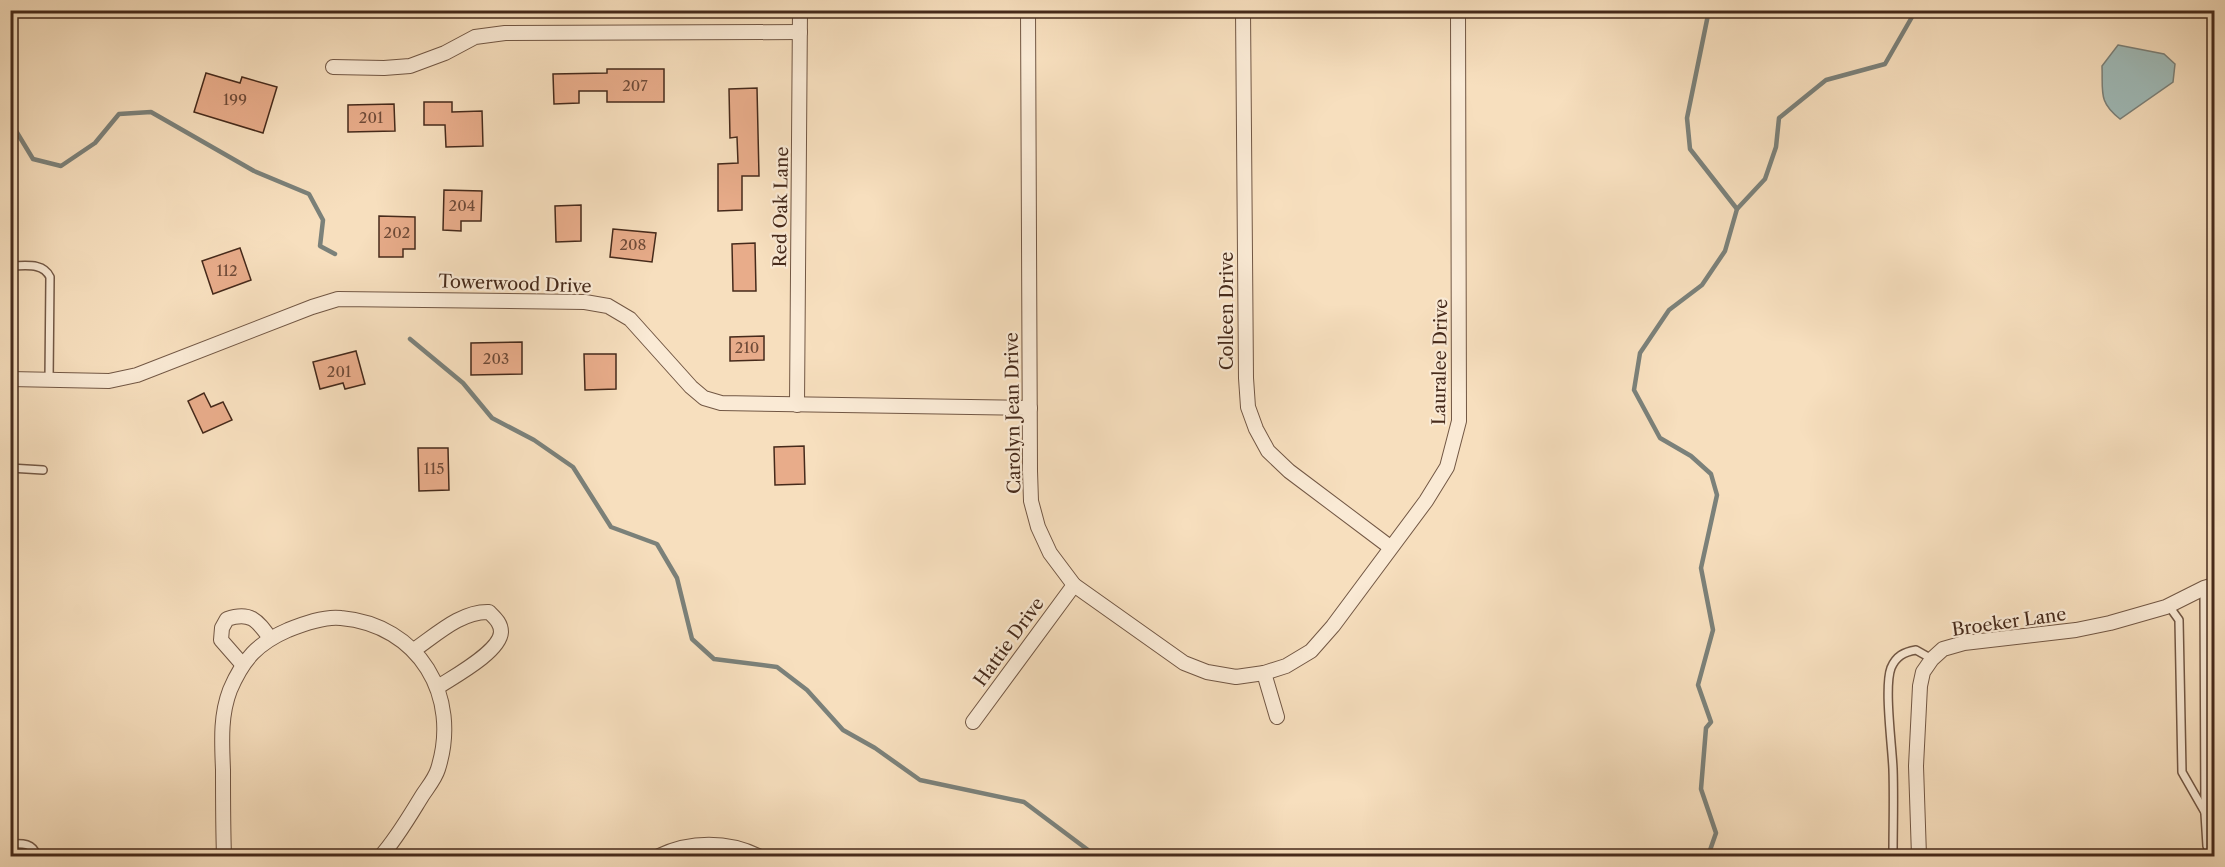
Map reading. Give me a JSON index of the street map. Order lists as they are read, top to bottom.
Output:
{
  "streets": {
    "street": [
      "Red Oak Lane",
      "Towerwood Drive",
      "Colleen Drive",
      "Lauralee Drive",
      "Carolyn Jean Drive",
      "Broeker Lane",
      "Hattie Drive"
    ]
  },
  "crossings": [
    ["Red Oak Lane", "Towerwood Drive"],
    ["Towerwood Drive", "Carolyn Jean Drive"],
    ["Colleen Drive", "Lauralee Drive"],
    ["Lauralee Drive", "Carolyn Jean Drive"],
    ["Carolyn Jean Drive", "Hattie Drive"]
  ],
  "house_numbers": [
    "207",
    "199",
    "201",
    "204",
    "202",
    "208",
    "112",
    "210",
    "203",
    "201",
    "115"
  ]
}
